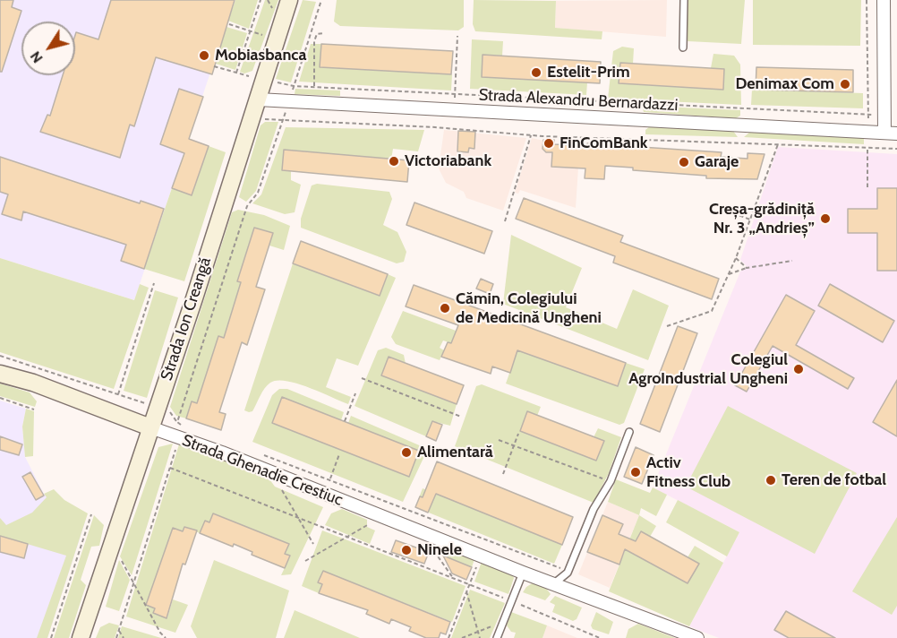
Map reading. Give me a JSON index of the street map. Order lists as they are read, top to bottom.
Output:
{
  "streets": {
    "street": ["Strada Alexandru Bernardazzi", "Strada Ion Creangă", "Strada Ghenadie Crestiuc"]
  },
  "crossings": [
    ["Strada Alexandru Bernardazzi", "Strada Ion Creangă"],
    ["Strada Ion Creangă", "Strada Ghenadie Crestiuc"]
  ],
  "places": [
    "Mobiasbanca",
    "Estelit-Prim",
    "Denimax Com",
    "FinComBank",
    "Victoriabank",
    "Garaje",
    "Creșa-grădiniță Nr. 3 „Andrieș”",
    "Cămin, Colegiului de Medicină Ungheni",
    "Colegiul AgroIndustrial Ungheni",
    "Alimentară",
    "Activ Fitness Club",
    "Teren de fotbal",
    "Ninele"
  ],
  "north": "bottom left"
}
